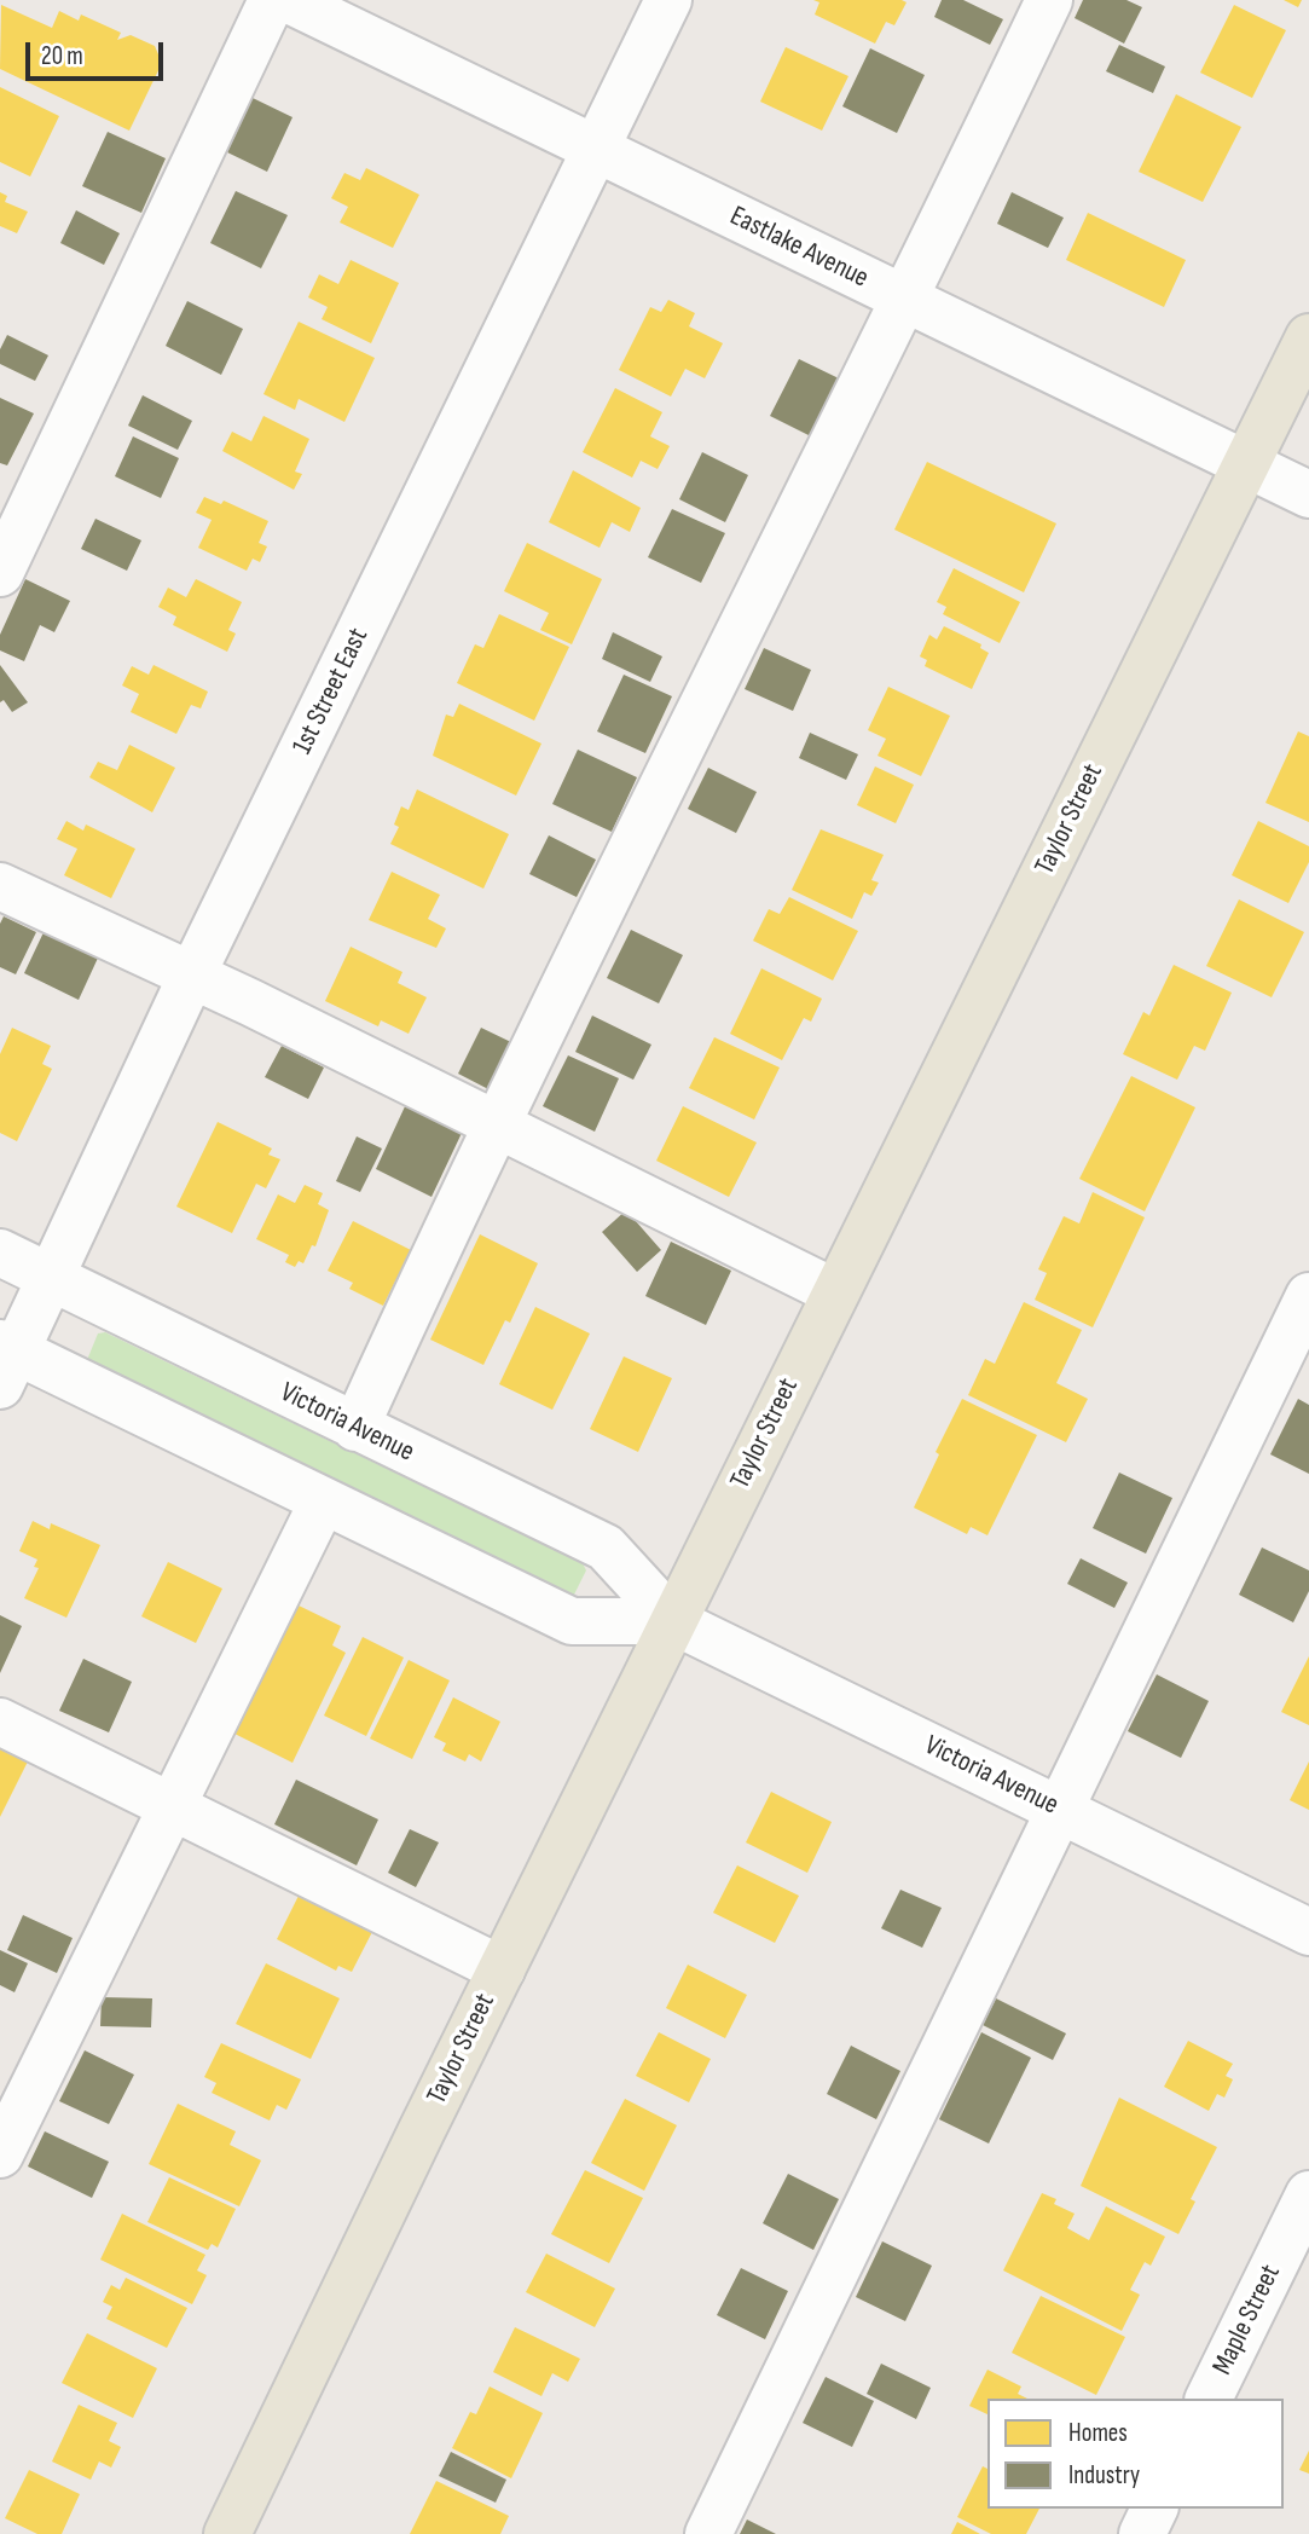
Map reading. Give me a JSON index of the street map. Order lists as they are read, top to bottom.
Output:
{
  "streets": {
    "main road": ["Taylor Street"],
    "street": [
      "Eastlake Avenue",
      "1st Street East",
      "Victoria Avenue",
      "Maple Street"
    ]
  },
  "crossings": [
    ["Eastlake Avenue", "1st Street East"],
    ["Eastlake Avenue", "Taylor Street"],
    ["1st Street East", "Victoria Avenue"],
    ["Taylor Street", "Victoria Avenue"]
  ],
  "legend": ["Homes", "Industry"],
  "scale_bar": "20 m"
}
